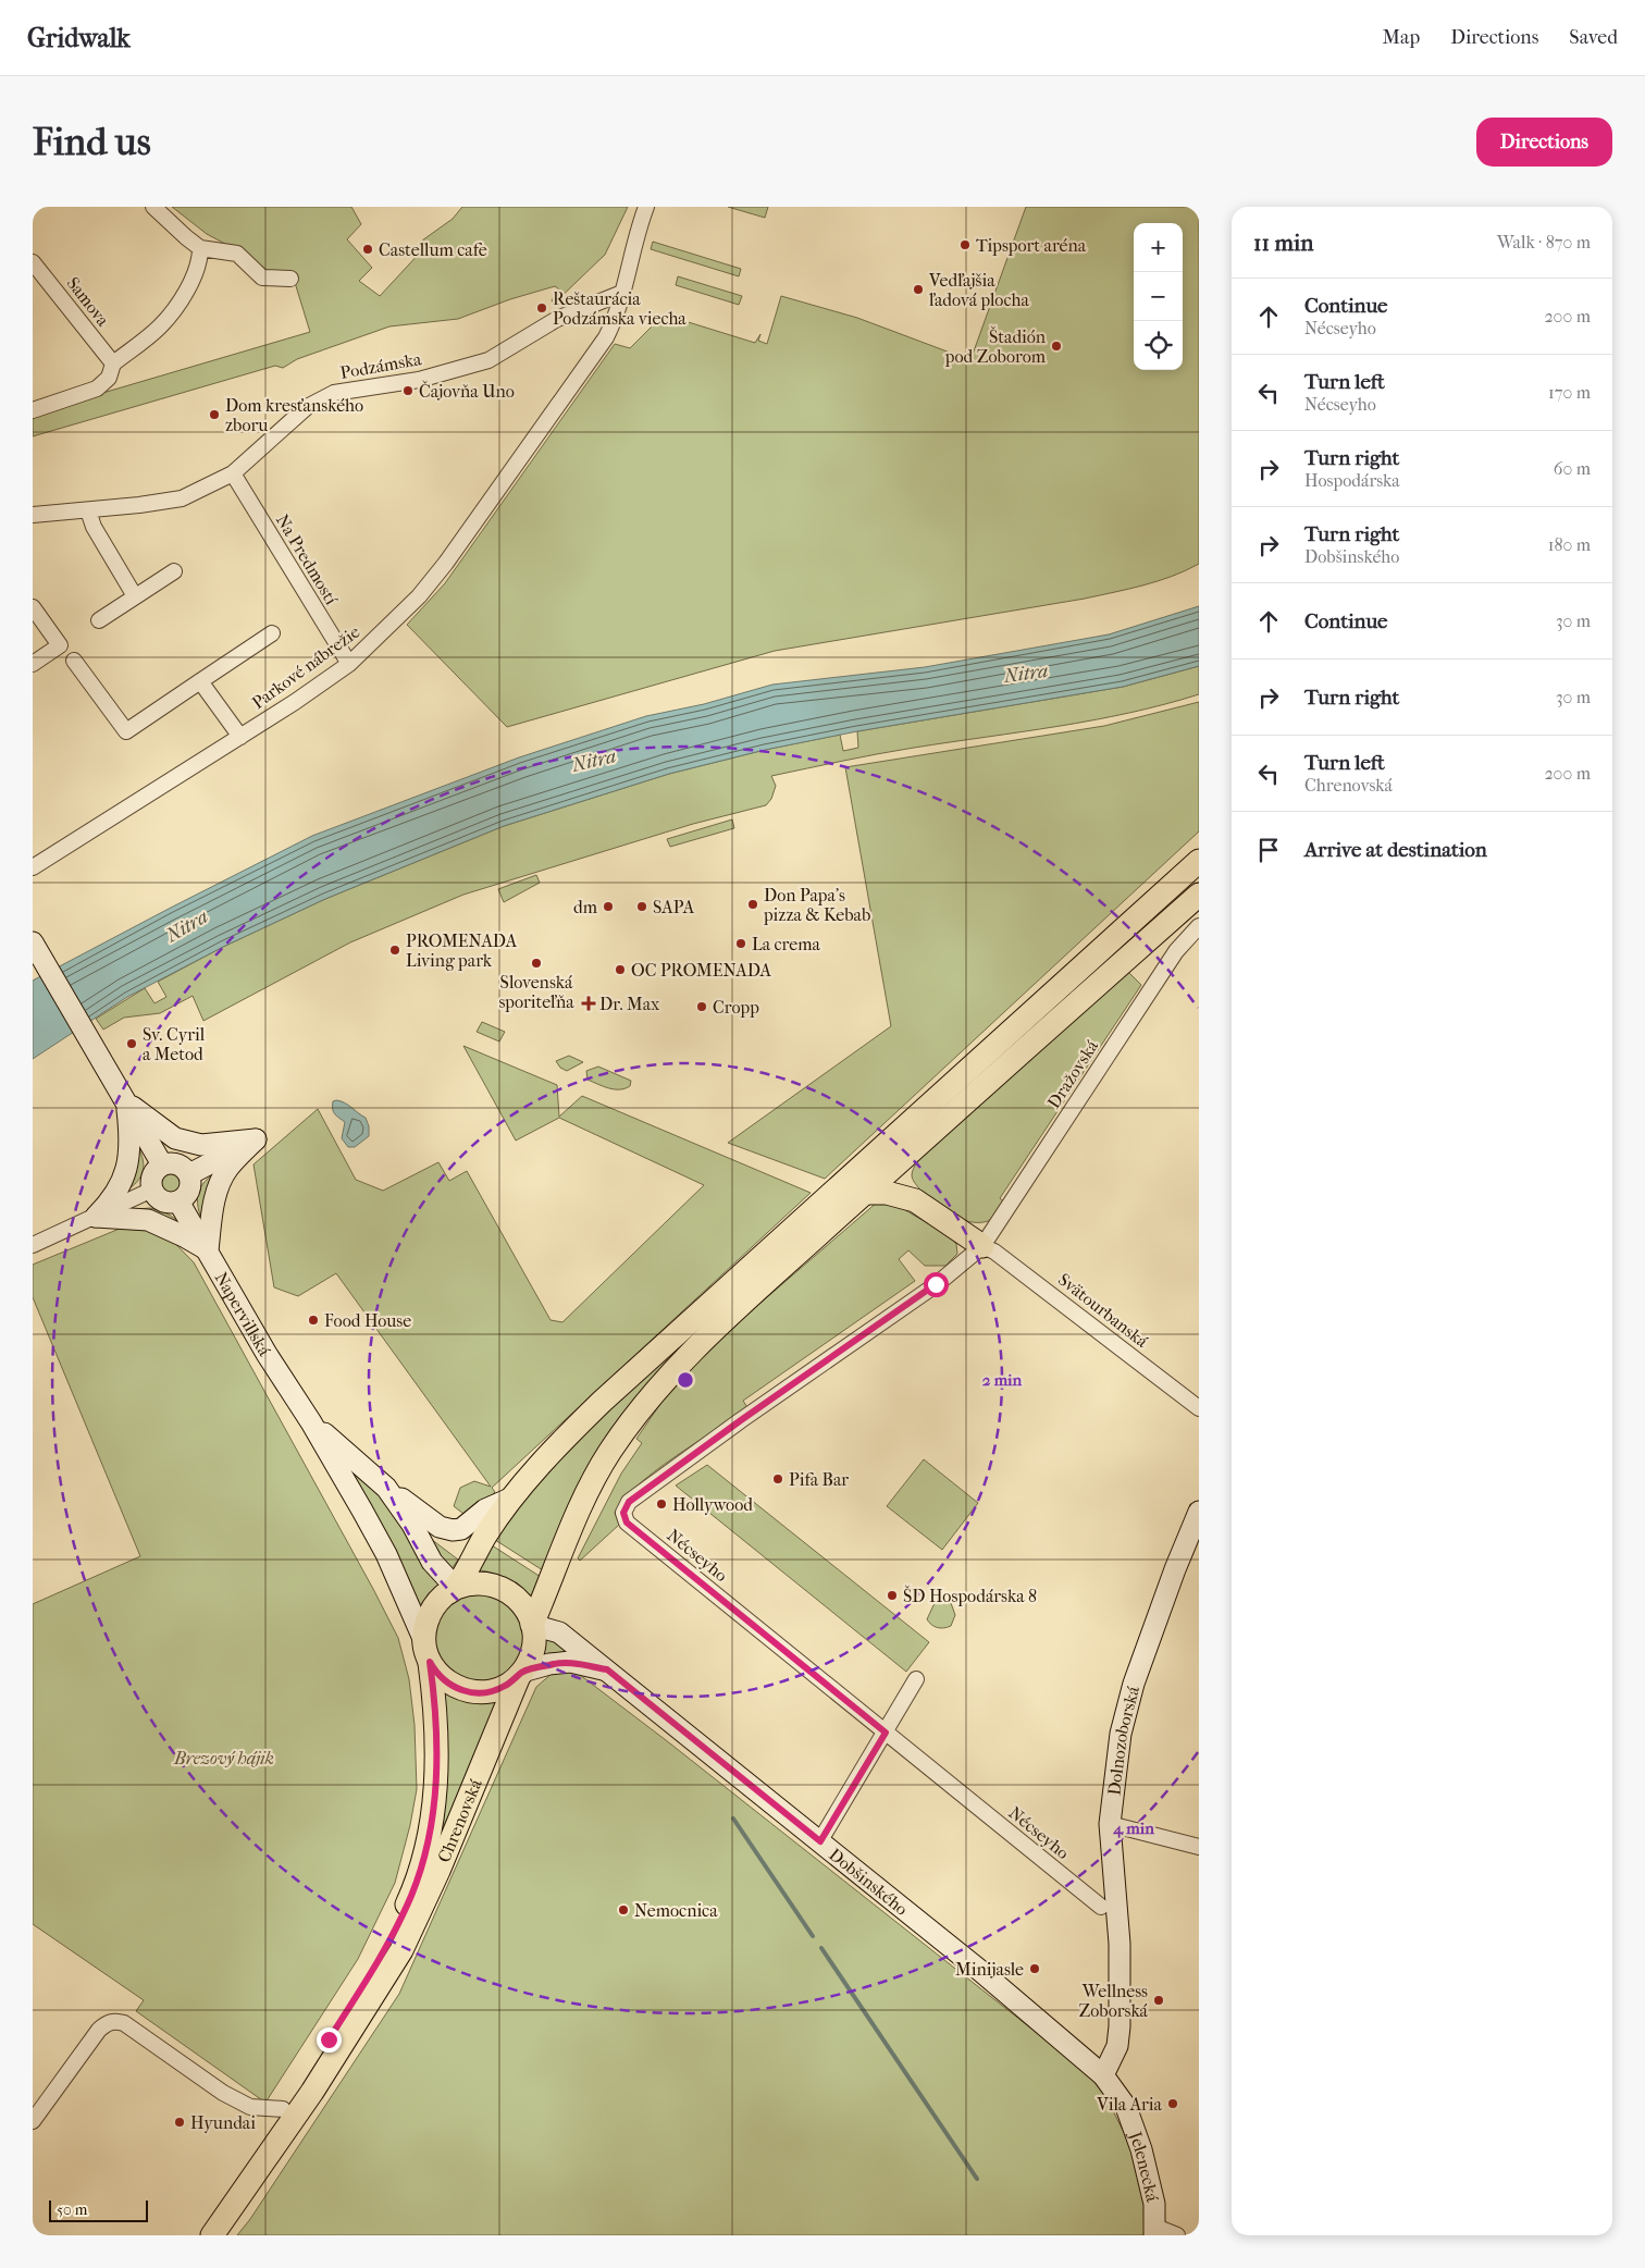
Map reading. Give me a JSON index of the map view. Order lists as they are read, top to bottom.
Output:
{
  "streets": {
    "main road": ["Chrenovská"],
    "street": [
      "Samova",
      "Podzámska",
      "Na Predmostí",
      "Parkové nábrežie",
      "Dražovská",
      "Svätourbanská",
      "Napervillská",
      "Nécseyho",
      "Dolnozoborská",
      "Dobšinského",
      "Jelenecká"
    ]
  },
  "crossings": [
    ["Podzámska", "Na Predmostí"],
    ["Podzámska", "Parkové nábrežie"],
    ["Na Predmostí", "Parkové nábrežie"],
    ["Dražovská", "Svätourbanská"],
    ["Dražovská", "Nécseyho"],
    ["Svätourbanská", "Nécseyho"],
    ["Napervillská", "Chrenovská"],
    ["Napervillská", "Dobšinského"],
    ["Dolnozoborská", "Dobšinského"],
    ["Dolnozoborská", "Jelenecká"],
    ["Chrenovská", "Dobšinského"],
    ["Dobšinského", "Jelenecká"]
  ],
  "water": ["Nitra"],
  "parks": ["Brezový hájik"],
  "places": {
    "other": [
      "Tipsport aréna",
      "Castellum cafe",
      "Vedľajšia ľadová plocha",
      "Reštaurácia Podzámska viecha",
      "Štadión pod Zoborom",
      "Čajovňa Uno",
      "Dom kresťanského zboru",
      "Don Papa's pizza & Kebab",
      "dm",
      "SAPA",
      "La crema",
      "PROMENADA Living park",
      "Slovenská sporiteľňa",
      "OC PROMENADA",
      "Cropp",
      "Sv. Cyril a Metod",
      "Food House",
      "Pifa Bar",
      "Hollywood",
      "ŠD Hospodárska 8",
      "Nemocnica",
      "Minijasle",
      "Wellness Zoborská",
      "Vila Aria",
      "Hyundai"
    ],
    "health": ["Dr. Max"]
  },
  "scale_bar": "50 m",
  "page": {
    "header": "Gridwalk",
    "nav": ["Map", "Directions", "Saved"],
    "buttons": "Directions",
    "title": "Find us",
    "heading": ["11 min", "Walk · 870 m"],
    "map_buttons": ["+", "−"],
    "list": [
      ["Continue", "Nécseyho", "200 m"],
      ["Turn left", "Nécseyho", "170 m"],
      ["Turn right", "Hospodárska", "60 m"],
      ["Turn right", "Dobšinského", "180 m"],
      ["Continue", "30 m"],
      ["Turn right", "30 m"],
      ["Turn left", "Chrenovská", "200 m"],
      "Arrive at destination"
    ],
    "scale": "50 m"
  },
  "rings": ["2 min", "4 min"]
}
